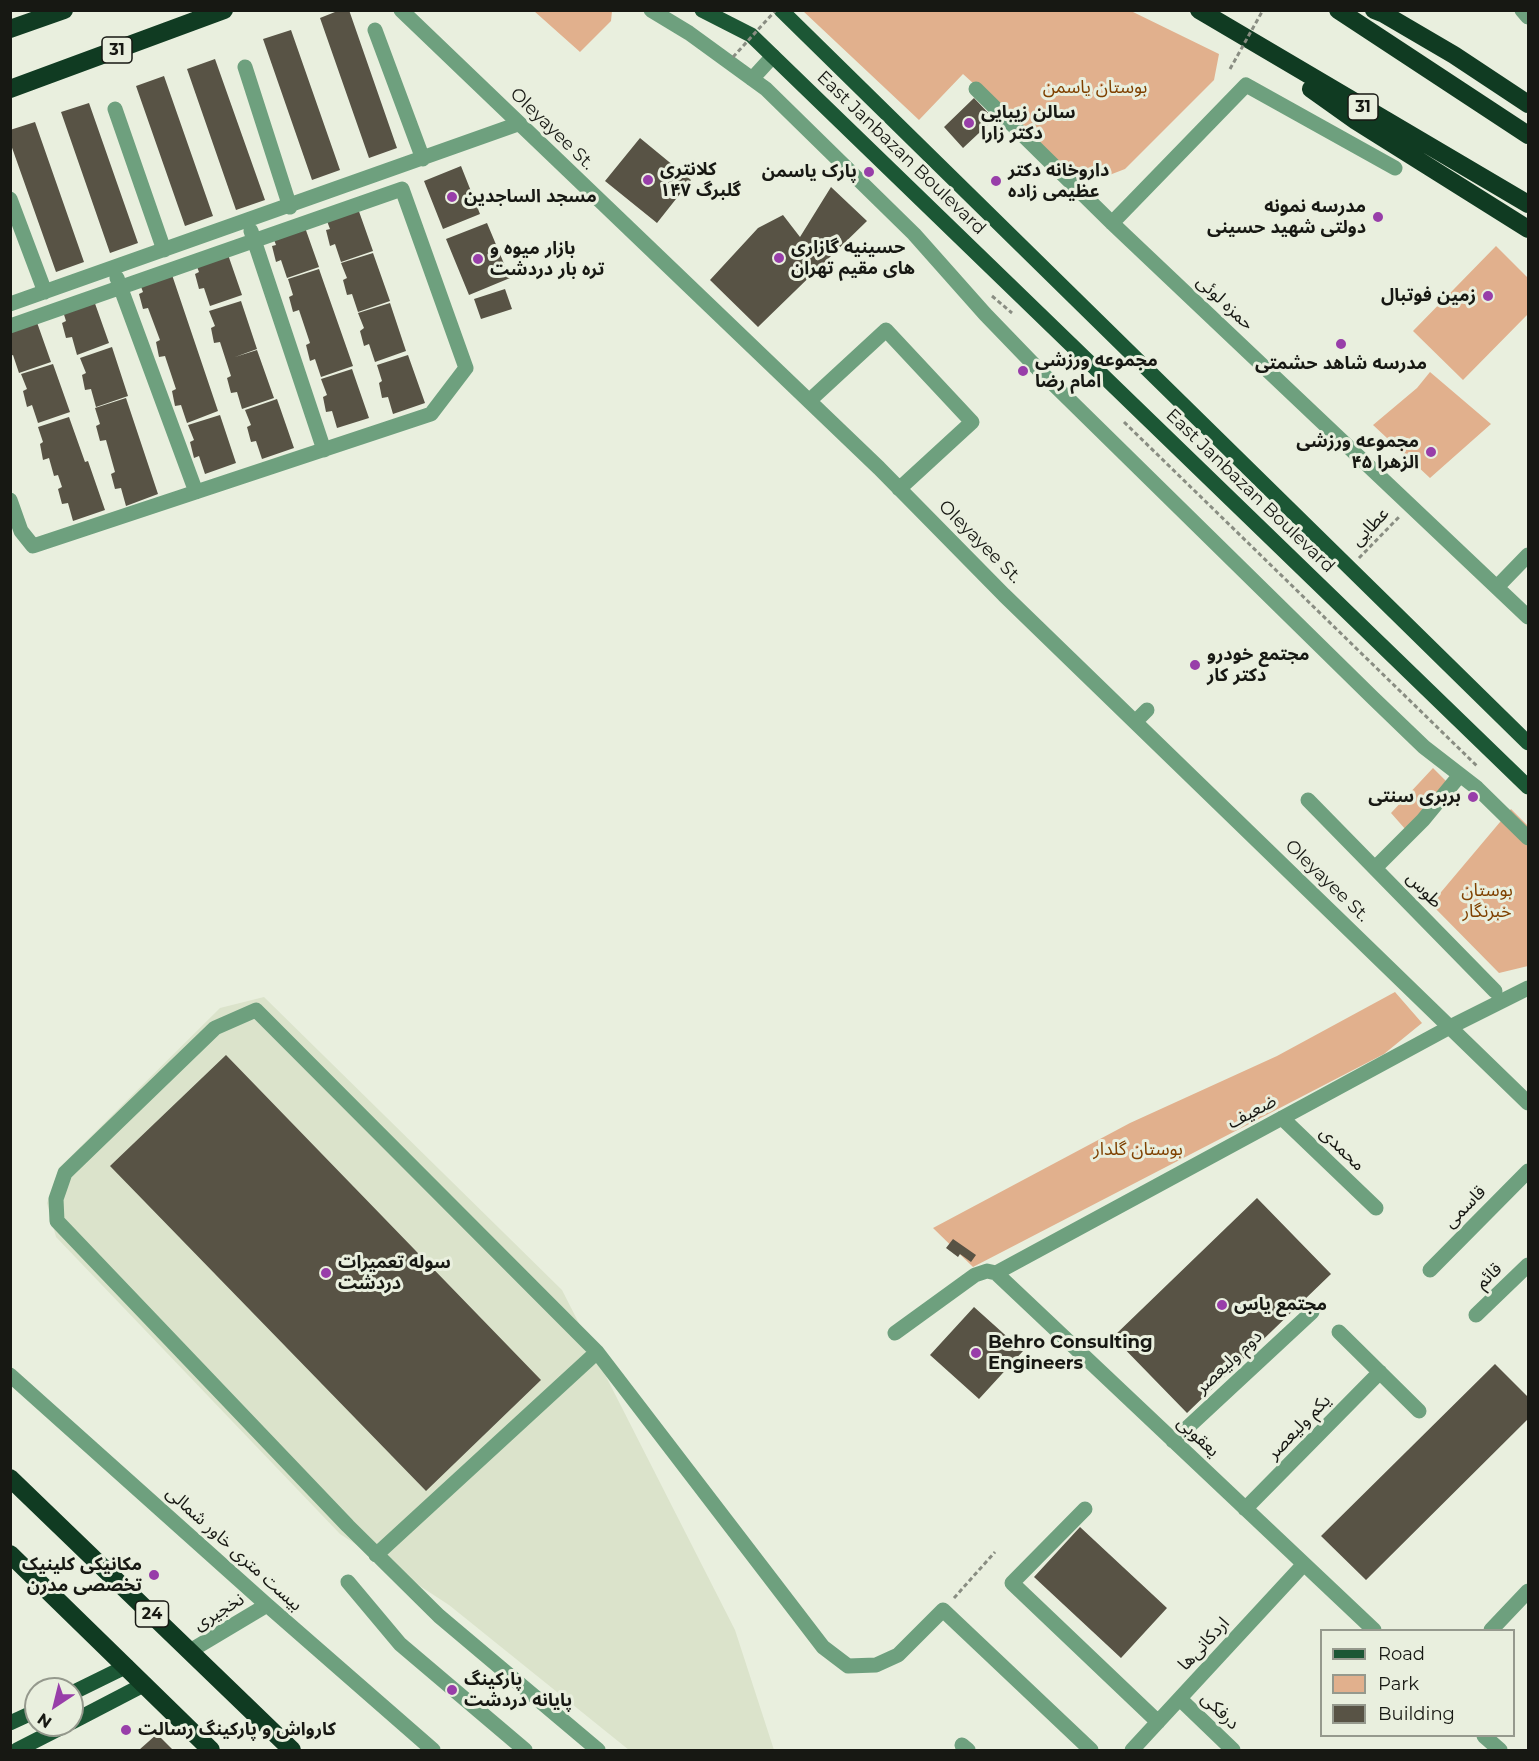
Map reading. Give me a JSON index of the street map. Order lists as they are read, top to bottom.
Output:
{
  "streets": {
    "highway": ["31", "24"],
    "main road": ["East Janbazan Boulevard"],
    "street": [
      "Oleyayee St.",
      "حمزه لوئی",
      "طوس",
      "ضعیف",
      "محمدی",
      "قاسمی",
      "قائم",
      "دوم ولیعصر",
      "یکم ولیعصر",
      "یعقوبی",
      "بیست متری خاور شمالی",
      "نخجیری",
      "اردکانی‌ها",
      "درفکی"
    ],
    "path": ["عطایی"]
  },
  "crossings": [
    ["Oleyayee St.", "ضعیف"],
    ["East Janbazan Boulevard", "عطایی"],
    ["حمزه لوئی", "عطایی"],
    ["ضعیف", "محمدی"],
    ["ضعیف", "یعقوبی"],
    ["دوم ولیعصر", "یعقوبی"],
    ["یکم ولیعصر", "یعقوبی"],
    ["یعقوبی", "اردکانی‌ها"],
    ["بیست متری خاور شمالی", "نخجیری"],
    ["نخجیری", "24"],
    ["اردکانی‌ها", "درفکی"]
  ],
  "parks": ["بوستان یاسمن", "بوستان خبرنگار", "بوستان گلدار"],
  "places": [
    "سالن زیبایی دکتر زارا",
    "پارک یاسمن",
    "کلانتری ۱۴۷ گلبرگ",
    "داروخانه دکتر عظیمی زاده",
    "مسجد الساجدین",
    "مدرسه نمونه دولتی شهید حسینی",
    "حسینیه گازاری های مقیم تهران",
    "بازار میوه و تره بار دردشت",
    "زمین فوتبال",
    "مدرسه شاهد حشمتی",
    "مجموعه ورزشی امام رضا",
    "مجموعه ورزشی الزهرا ۴۵",
    "مجتمع خودرو دکتر کار",
    "بربری سنتی",
    "سوله تعمیرات دردشت",
    "مجتمع یاس",
    "Behro Consulting Engineers",
    "مکانیکی کلینیک تخصصی مدرن",
    "پارکینگ پایانه دردشت",
    "کارواش و پارکینگ رسالت"
  ],
  "legend": ["Road", "Park", "Building"],
  "north": "bottom left"
}
